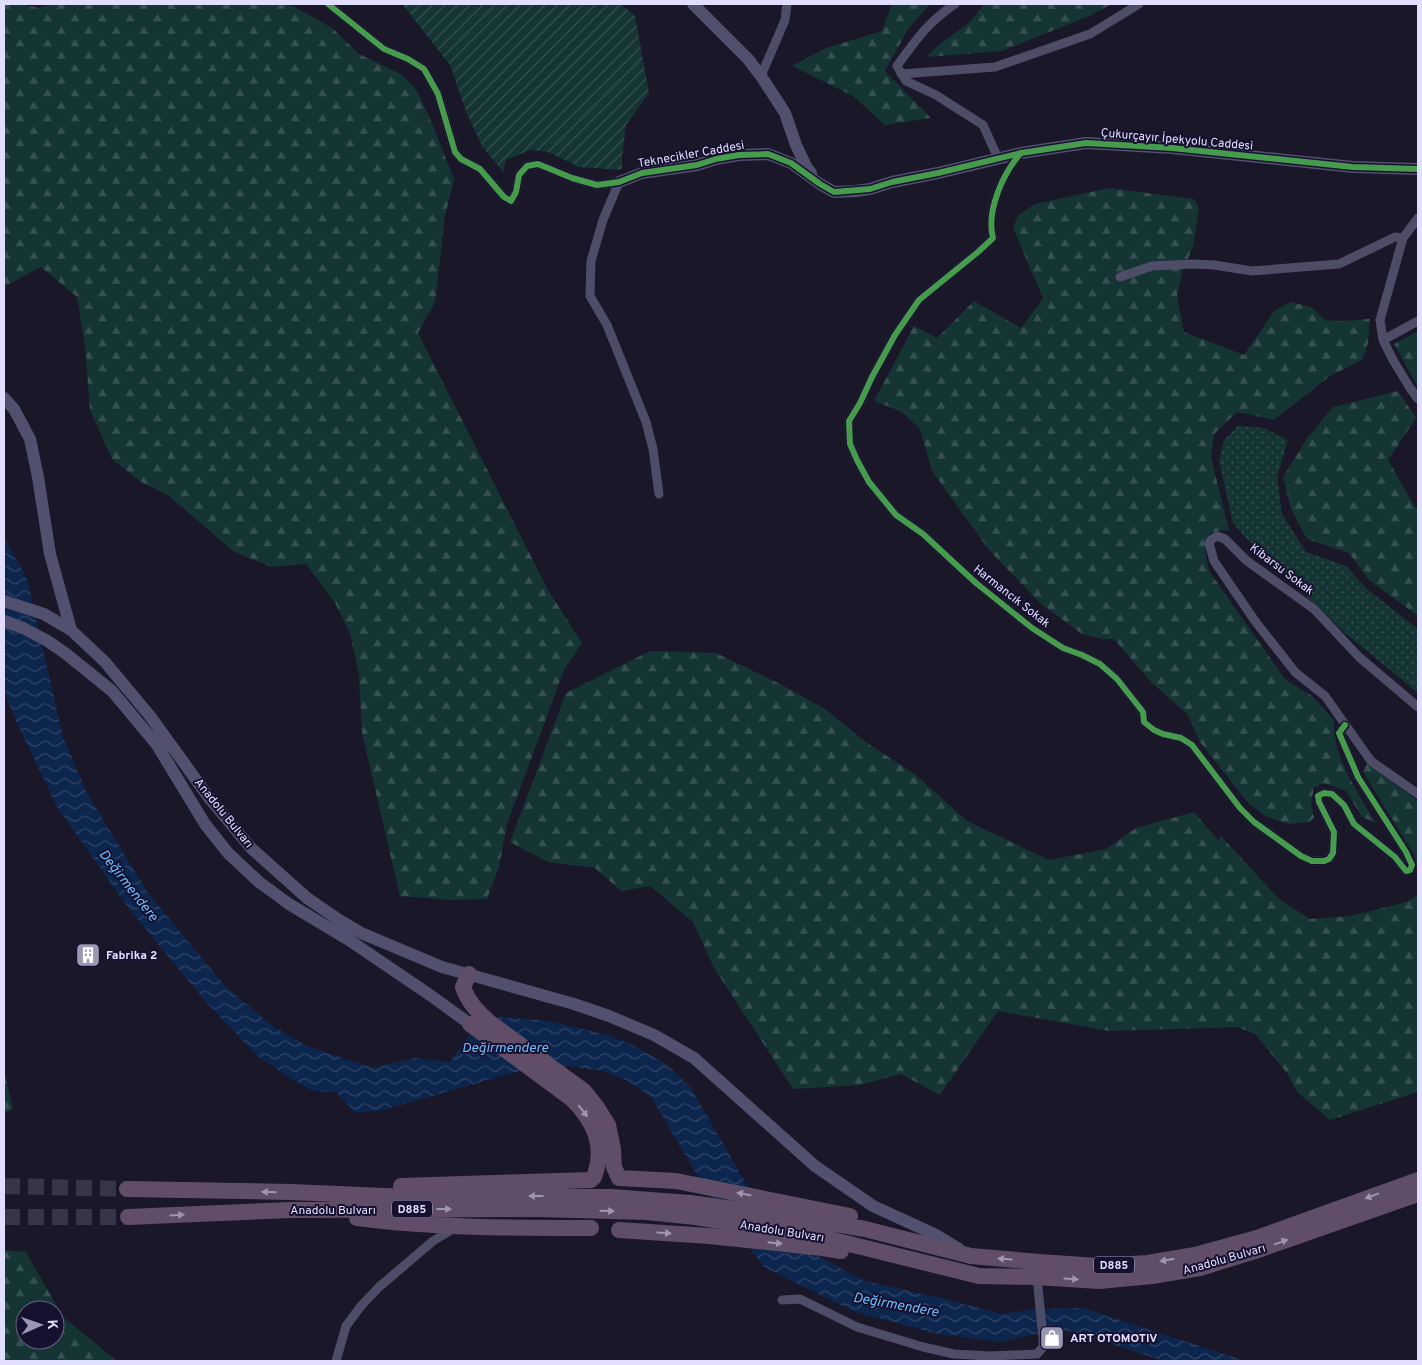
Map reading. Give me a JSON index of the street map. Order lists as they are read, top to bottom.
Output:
{
  "streets": {
    "highway": ["Anadolu Bulvarı", "D885"],
    "street": [
      "Çukurçayır İpekyolu Caddesi",
      "Teknecikler Caddesi",
      "Kibarsu Sokak",
      "Harmancık Sokak"
    ]
  },
  "crossings": [
    ["Çukurçayır İpekyolu Caddesi", "Teknecikler Caddesi"],
    ["Çukurçayır İpekyolu Caddesi", "Harmancık Sokak"],
    ["Kibarsu Sokak", "Harmancık Sokak"]
  ],
  "water": ["Değirmendere"],
  "places": {
    "building": ["Fabrika 2"],
    "shop": ["ART OTOMOTIV"]
  },
  "north": "right"
}
